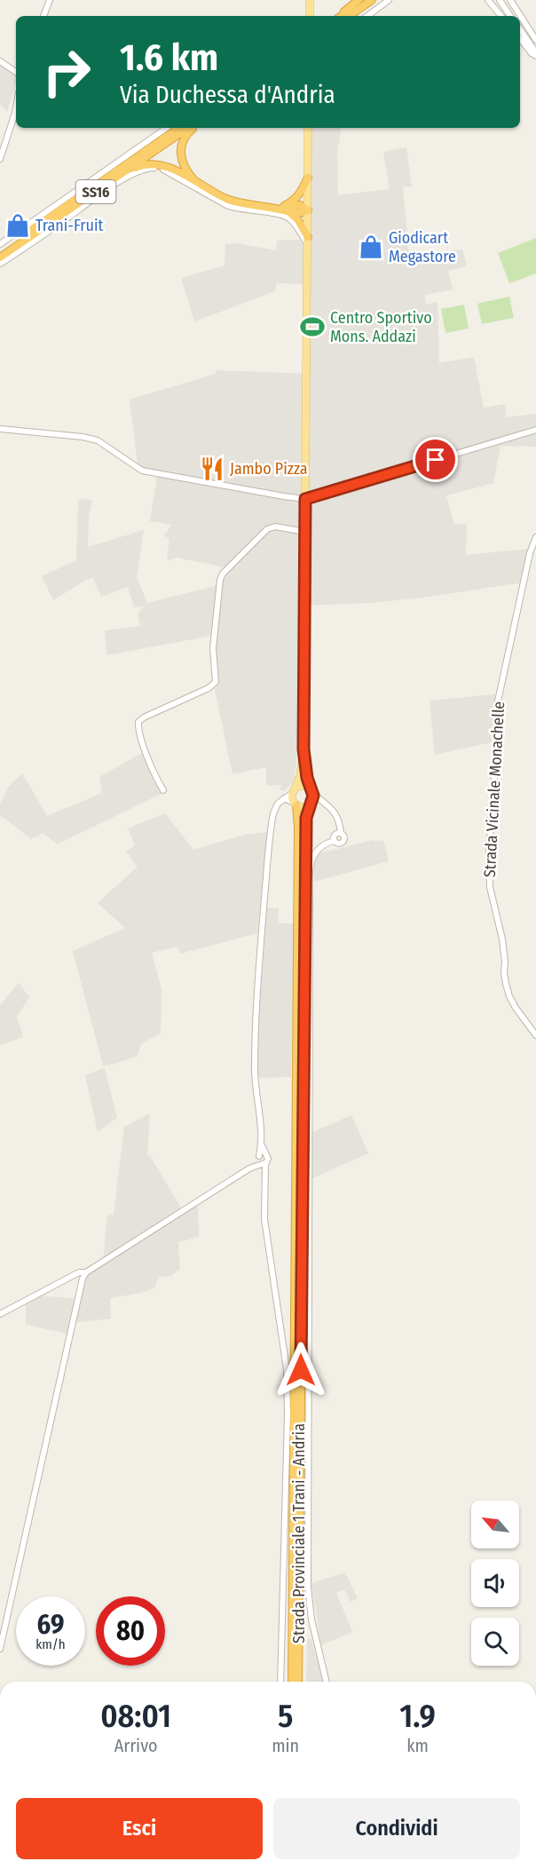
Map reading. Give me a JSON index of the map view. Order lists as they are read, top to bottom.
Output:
{
  "streets": {
    "highway": ["SS16", "Strada Provinciale 1 Trani - Andria"],
    "street": ["Strada Vicinale Monachelle"]
  },
  "crossings": [
    ["SS16", "Strada Provinciale 1 Trani - Andria"]
  ],
  "places": {
    "shop": ["Trani-Fruit", "Giodicart Megastore"],
    "sports": ["Centro Sportivo Mons. Addazi"],
    "restaurant": ["Jambo Pizza"]
  },
  "north": "top left",
  "page": {
    "turn": ["1.6 km", "Via Duchessa d'Andria"],
    "speed": "69 km/h",
    "limit": "80",
    "eta": [
      "08:01",
      "Arrivo",
      "5",
      "min",
      "1.9",
      "km"
    ],
    "buttons": ["Esci", "Condividi"]
  }
}
